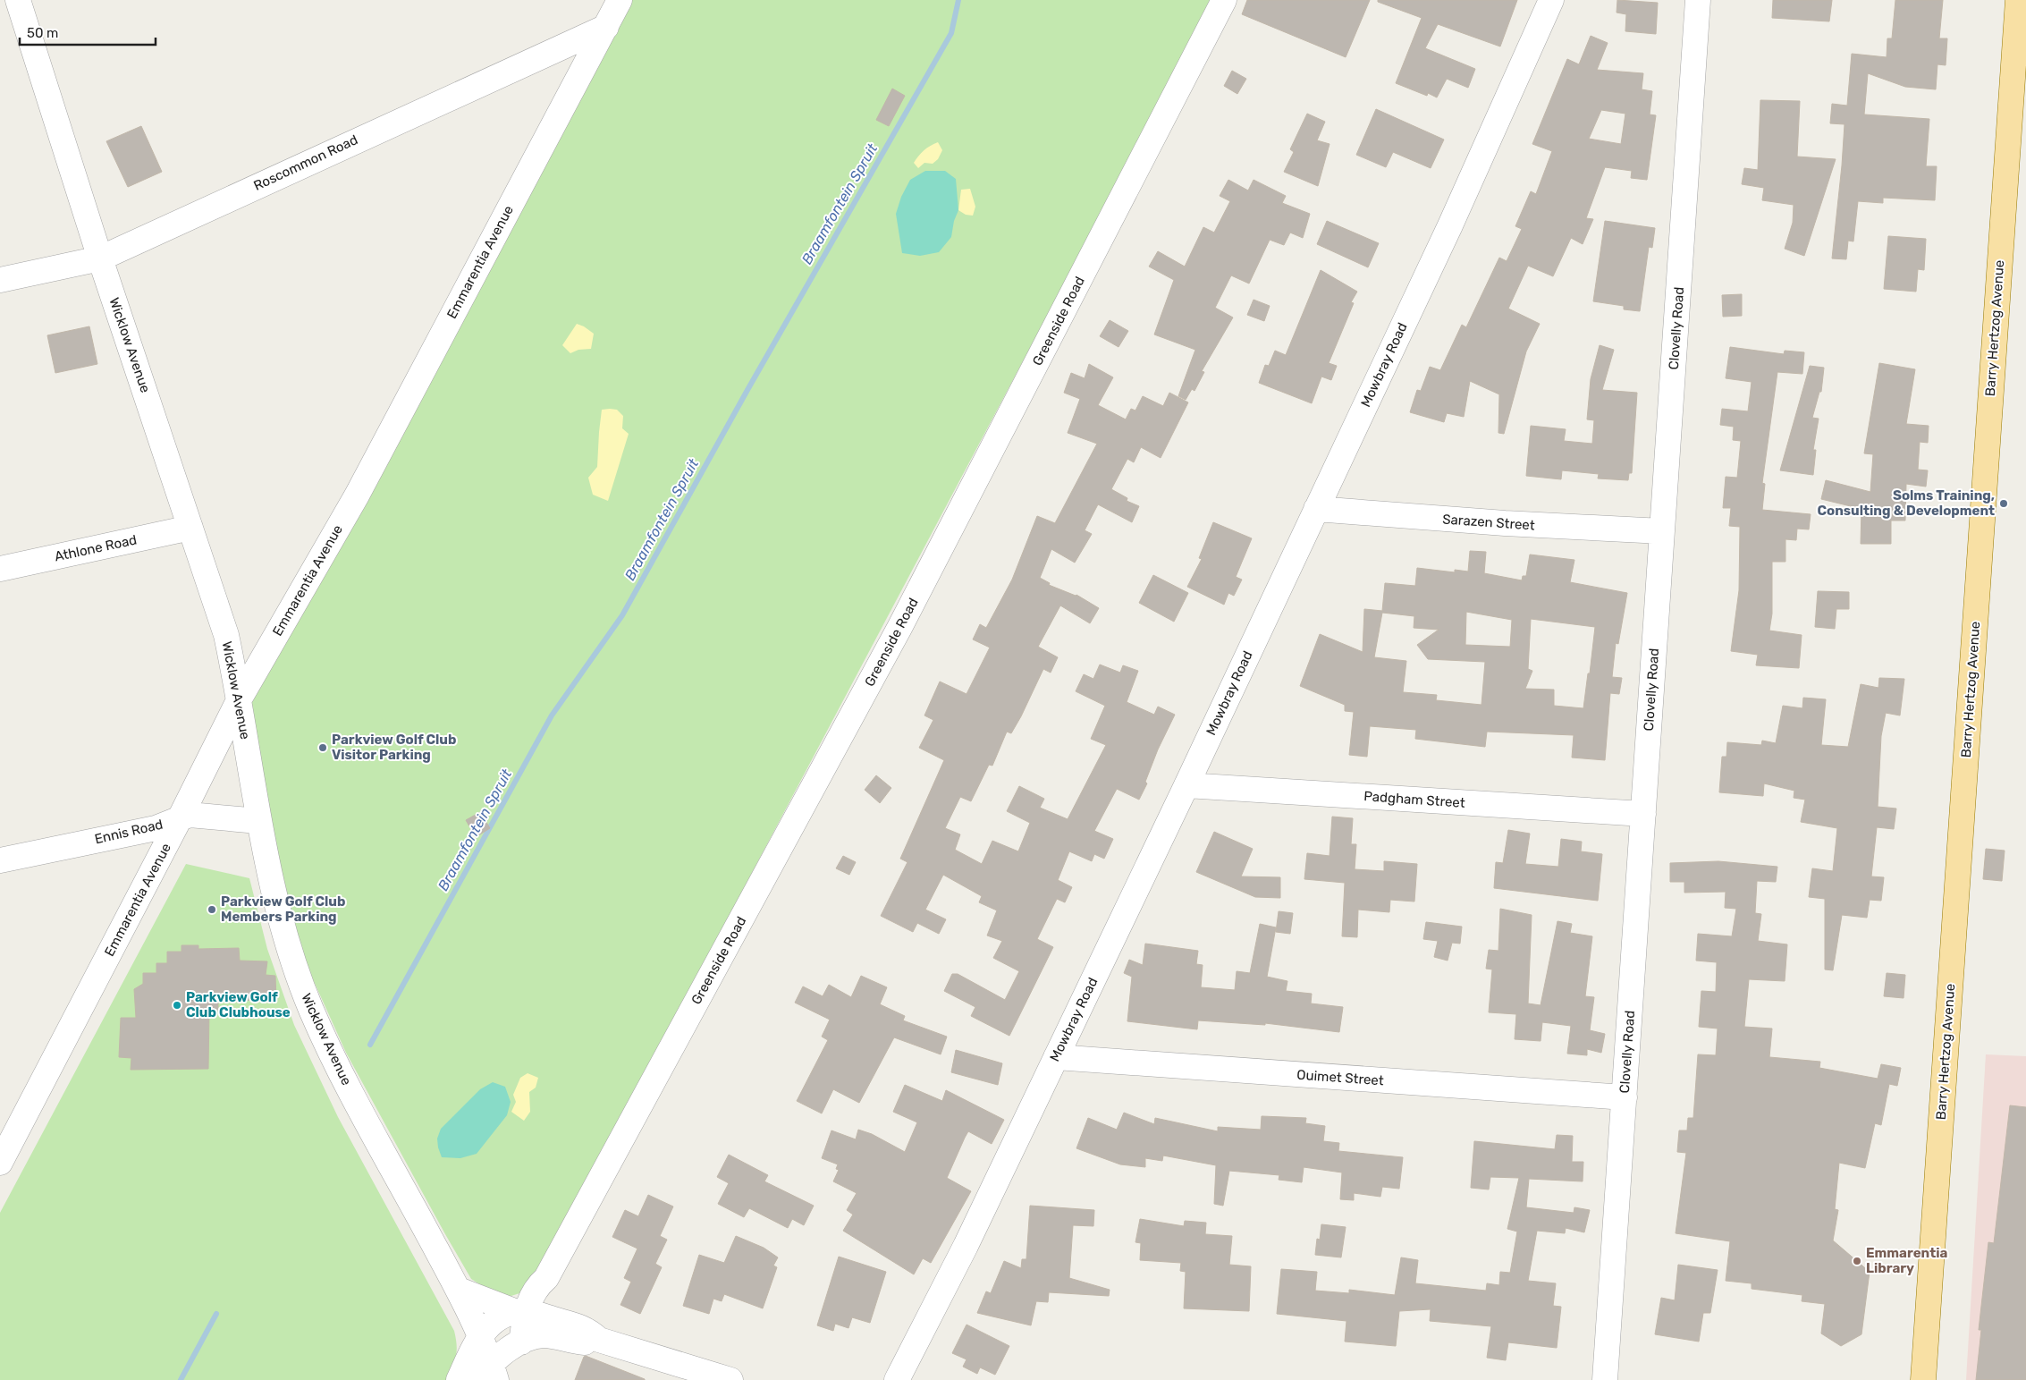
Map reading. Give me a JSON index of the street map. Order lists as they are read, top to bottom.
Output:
{
  "streets": {
    "main road": ["Barry Hertzog Avenue"],
    "street": [
      "Roscommon Road",
      "Emmarentia Avenue",
      "Greenside Road",
      "Clovelly Road",
      "Wicklow Avenue",
      "Mowbray Road",
      "Sarazen Street",
      "Athlone Road",
      "Padgham Street",
      "Ennis Road",
      "Ouimet Street"
    ]
  },
  "crossings": [
    ["Roscommon Road", "Emmarentia Avenue"],
    ["Roscommon Road", "Wicklow Avenue"],
    ["Emmarentia Avenue", "Wicklow Avenue"],
    ["Emmarentia Avenue", "Ennis Road"],
    ["Clovelly Road", "Sarazen Street"],
    ["Clovelly Road", "Padgham Street"],
    ["Clovelly Road", "Ouimet Street"],
    ["Wicklow Avenue", "Athlone Road"],
    ["Wicklow Avenue", "Ennis Road"],
    ["Mowbray Road", "Sarazen Street"],
    ["Mowbray Road", "Padgham Street"],
    ["Mowbray Road", "Ouimet Street"]
  ],
  "water": ["Braamfontein Spruit"],
  "places": [
    "Solms Training, Consulting & Development",
    "Parkview Golf Club Visitor Parking",
    "Parkview Golf Club Members Parking",
    "Parkview Golf Club Clubhouse",
    "Emmarentia Library"
  ],
  "scale_bar": "50 m"
}
